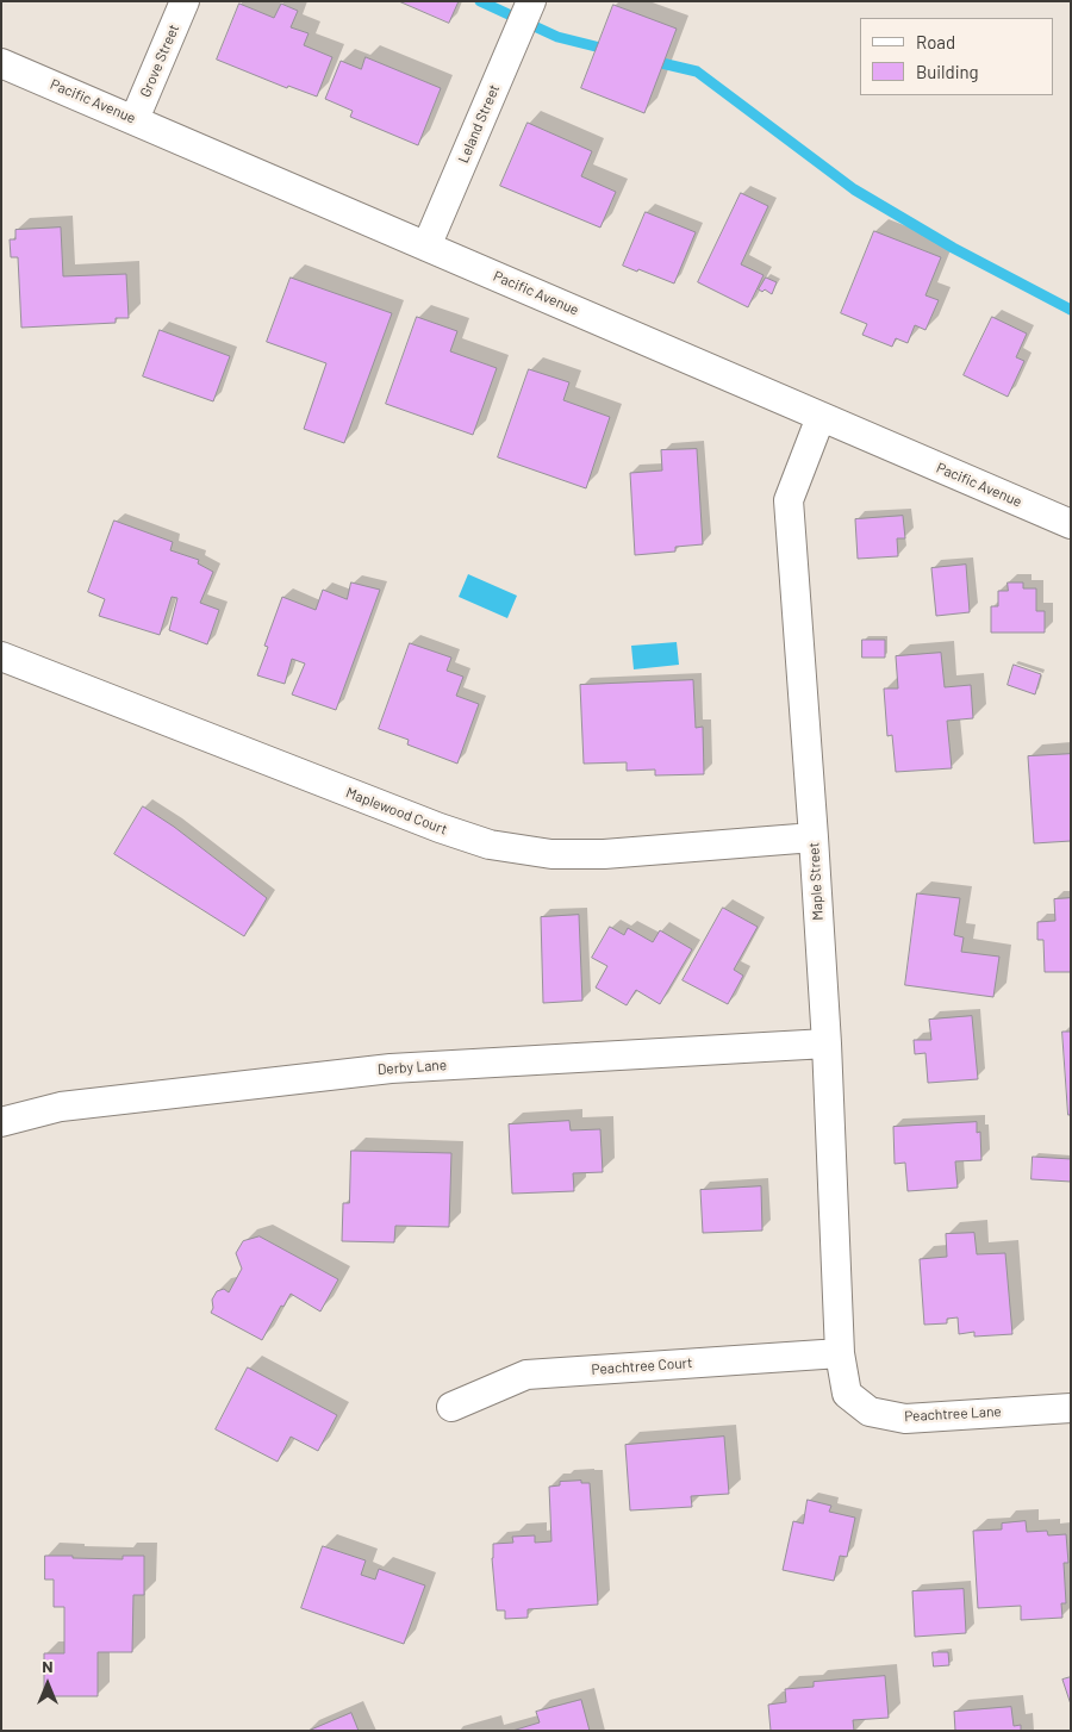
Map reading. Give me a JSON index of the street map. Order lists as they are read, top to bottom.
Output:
{
  "streets": {
    "street": [
      "Grove Street",
      "Pacific Avenue",
      "Leland Street",
      "Maplewood Court",
      "Maple Street",
      "Derby Lane",
      "Peachtree Court",
      "Peachtree Lane"
    ]
  },
  "crossings": [
    ["Grove Street", "Pacific Avenue"],
    ["Pacific Avenue", "Leland Street"],
    ["Pacific Avenue", "Maple Street"],
    ["Maplewood Court", "Maple Street"],
    ["Maple Street", "Derby Lane"],
    ["Maple Street", "Peachtree Court"],
    ["Maple Street", "Peachtree Lane"],
    ["Peachtree Court", "Peachtree Lane"]
  ],
  "legend": ["Road", "Building"],
  "north": "top"
}
